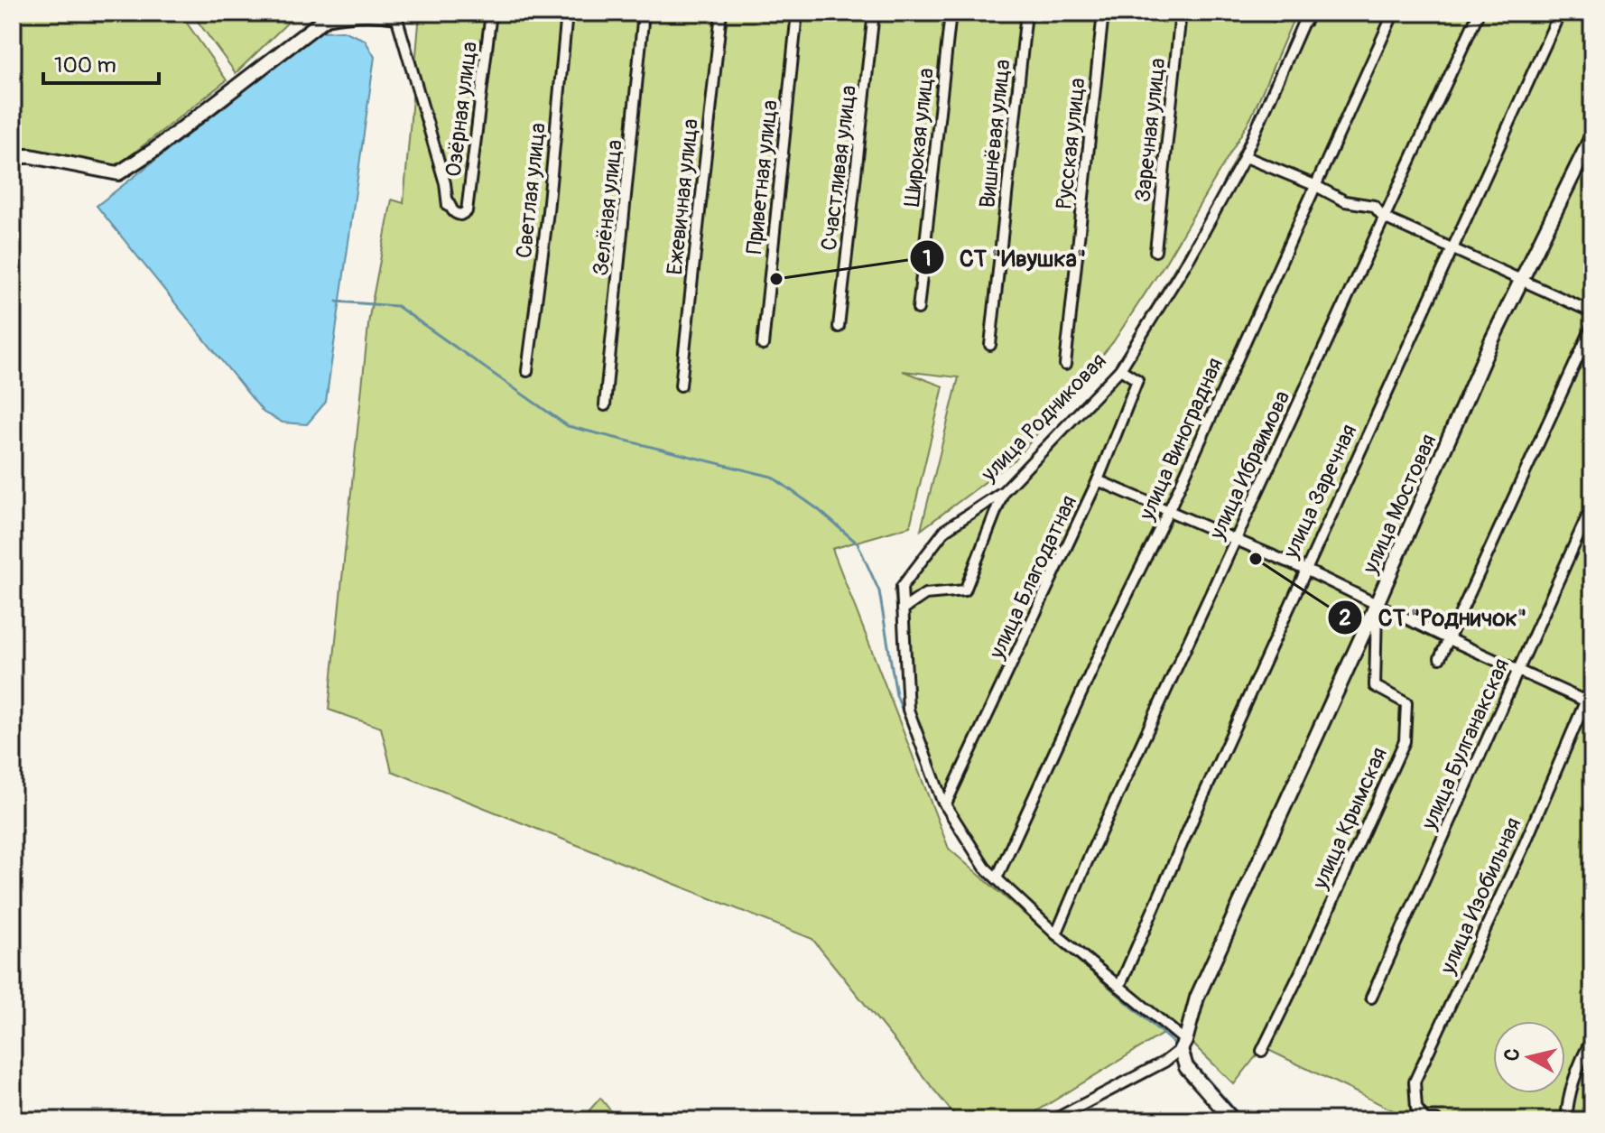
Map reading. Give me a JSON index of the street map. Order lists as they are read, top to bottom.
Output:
{
  "streets": {
    "street": [
      "Озёрная улица",
      "Заречная улица",
      "Вишнёвая улица",
      "Широкая улица",
      "Русская улица",
      "Счастливая улица",
      "Приветная улица",
      "Светлая улица",
      "Ежевичная улица",
      "Зелёная улица",
      "улица Родниковая",
      "улица Виноградная",
      "улица Ибраимова",
      "улица Заречная",
      "улица Мостовая",
      "улица Благодатная",
      "улица Булганакская",
      "улица Крымская",
      "улица Изобильная"
    ]
  },
  "crossings": [
    ["улица Родниковая", "улица Виноградная"],
    ["улица Родниковая", "улица Ибраимова"],
    ["улица Родниковая", "улица Заречная"],
    ["улица Родниковая", "улица Мостовая"],
    ["улица Родниковая", "улица Благодатная"],
    ["улица Мостовая", "улица Крымская"]
  ],
  "places": ["СТ \"Ивушка\"", "СТ \"Родничок\""],
  "scale_bar": "100 m",
  "north": "left"
}
